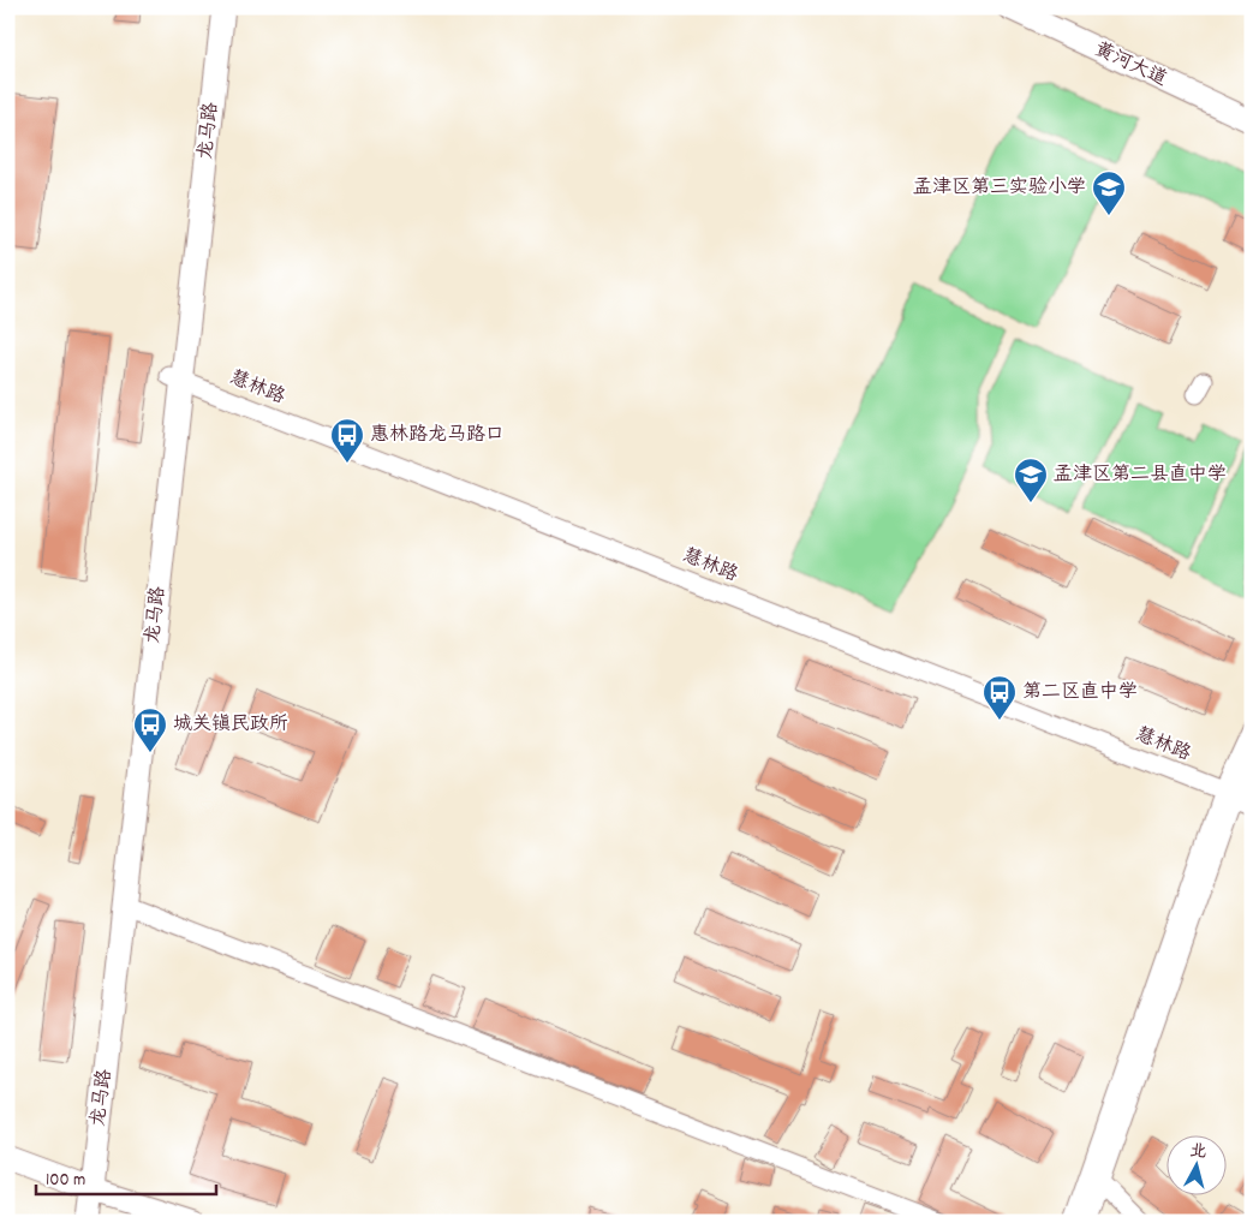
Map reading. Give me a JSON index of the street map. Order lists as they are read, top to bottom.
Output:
{
  "streets": {
    "main road": ["黄河大道", "龙马路"],
    "street": ["慧林路"]
  },
  "crossings": [
    ["龙马路", "慧林路"]
  ],
  "places": {
    "school or university": ["孟津区第三实验小学", "孟津区第二县直中学"],
    "bus stop": ["惠林路龙马路口", "第二区直中学", "城关镇民政所"]
  },
  "scale_bar": "100 m",
  "north": "top"
}
